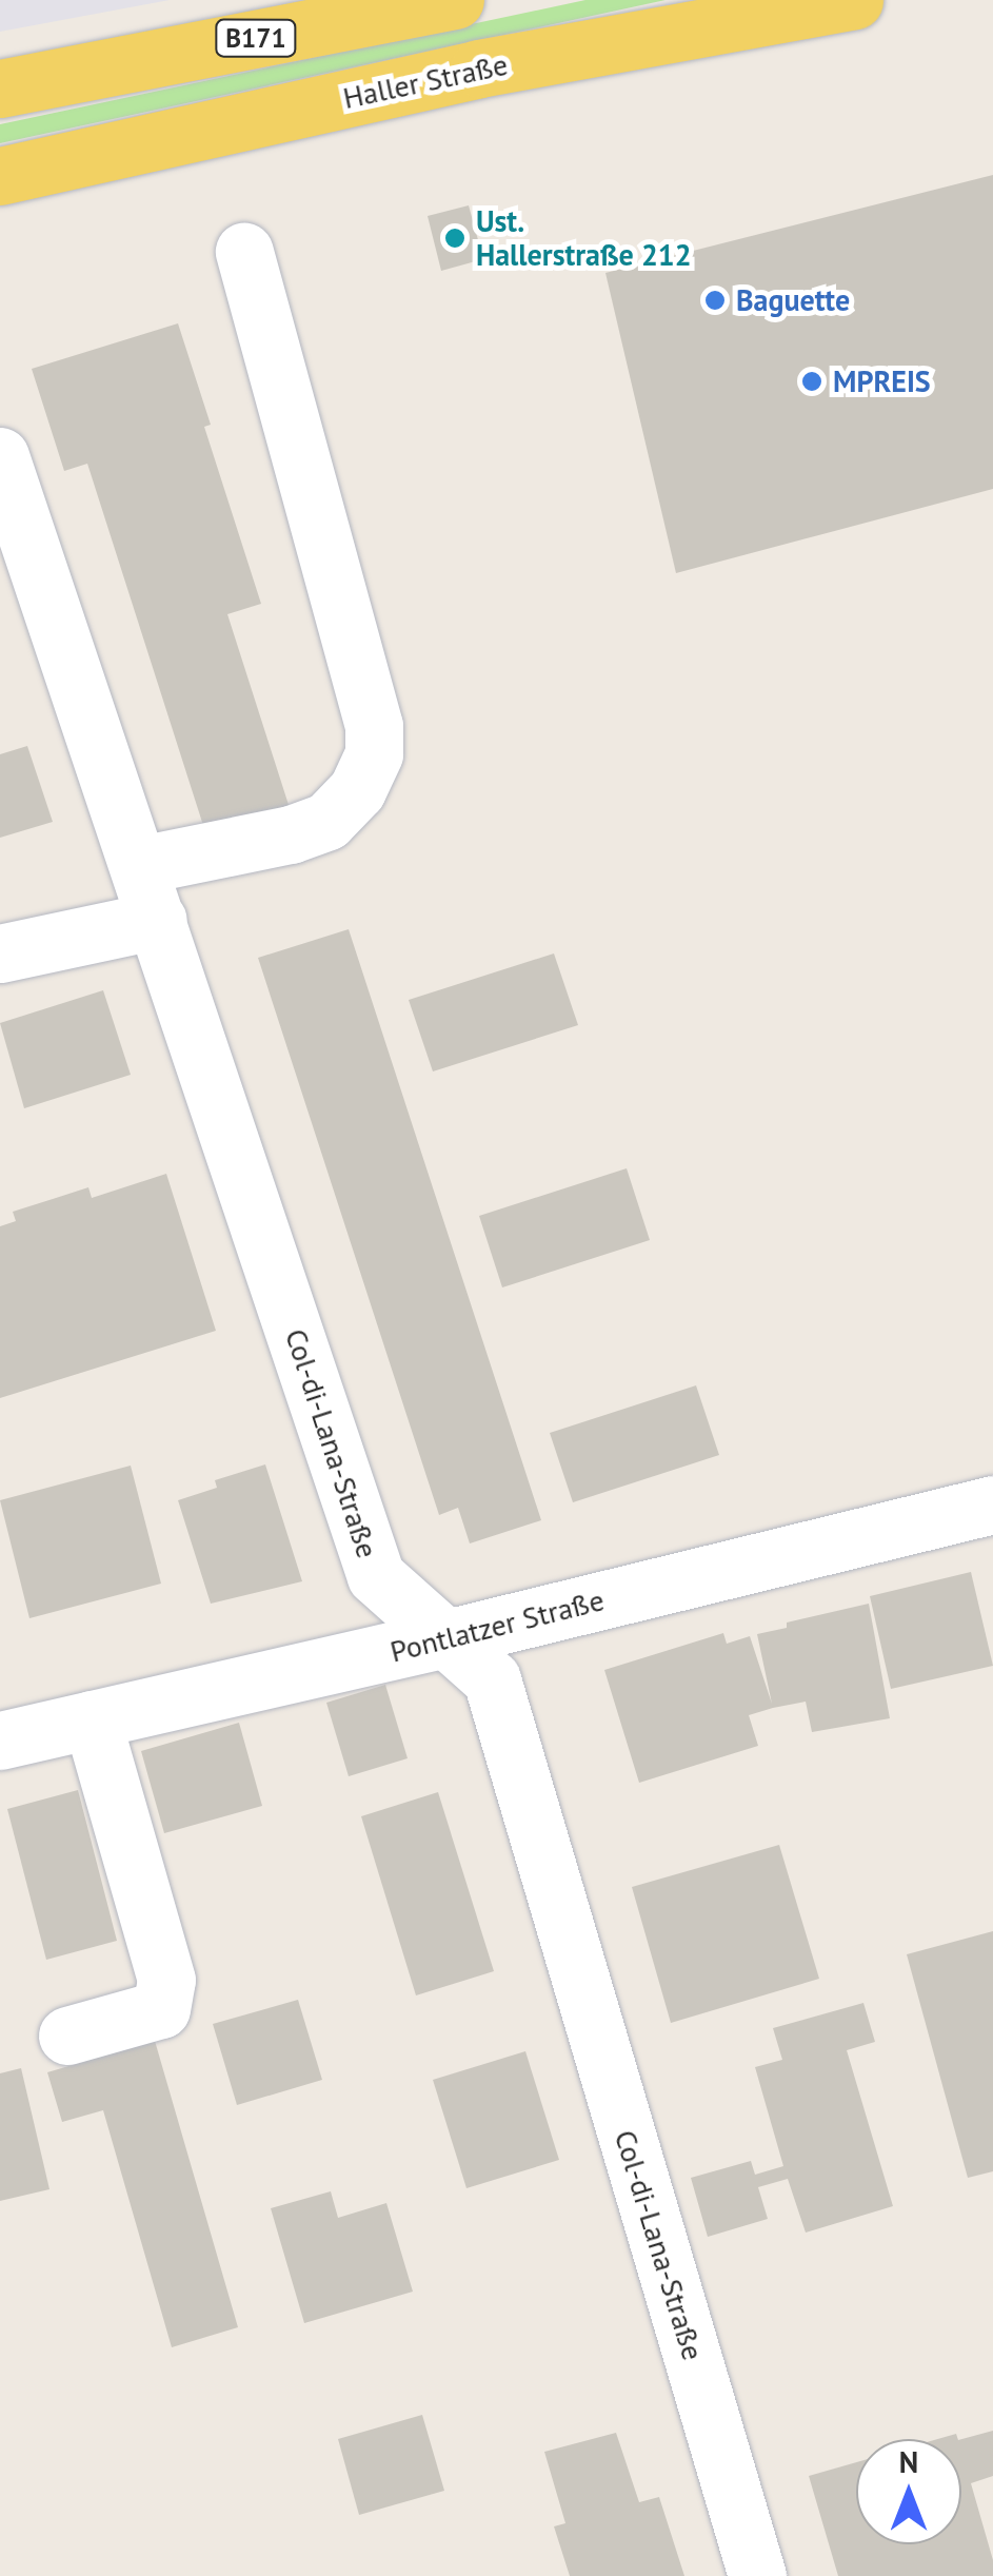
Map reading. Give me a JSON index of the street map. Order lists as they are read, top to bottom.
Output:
{
  "streets": {
    "main road": ["B171", "Haller Straße"],
    "street": ["Col-di-Lana-Straße", "Pontlatzer Straße"]
  },
  "crossings": [
    ["Col-di-Lana-Straße", "Pontlatzer Straße"]
  ],
  "places": ["Ust. Hallerstraße 212", "Baguette", "MPREIS"],
  "north": "top"
}
